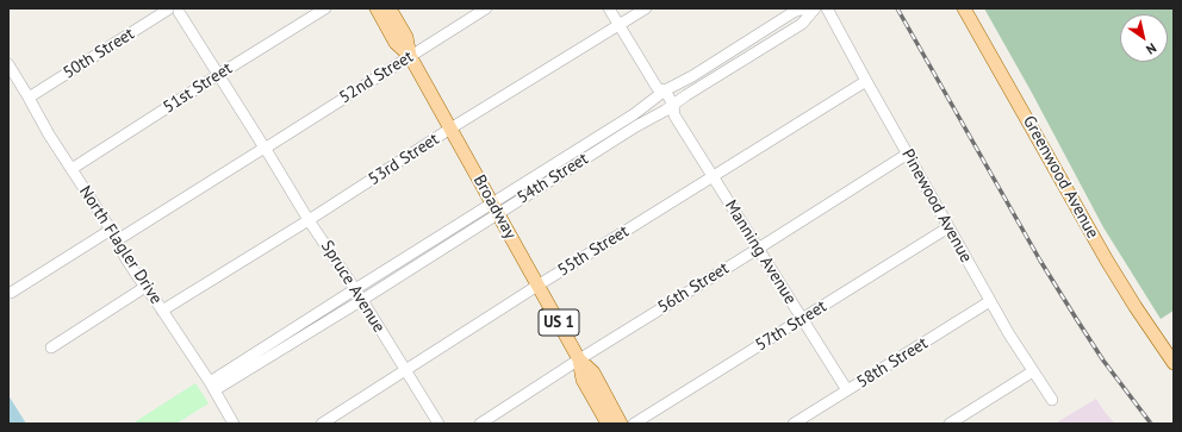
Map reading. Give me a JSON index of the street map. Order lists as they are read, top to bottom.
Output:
{
  "streets": {
    "main road": ["Greenwood Avenue", "Broadway", "US 1"],
    "street": [
      "50th Street",
      "52nd Street",
      "51st Street",
      "53rd Street",
      "54th Street",
      "Pinewood Avenue",
      "North Flagler Drive",
      "55th Street",
      "Manning Avenue",
      "Spruce Avenue",
      "56th Street",
      "57th Street",
      "58th Street"
    ]
  },
  "crossings": [
    ["50th Street", "North Flagler Drive"],
    ["50th Street", "Spruce Avenue"],
    ["52nd Street", "Broadway"],
    ["52nd Street", "North Flagler Drive"],
    ["52nd Street", "Spruce Avenue"],
    ["51st Street", "North Flagler Drive"],
    ["51st Street", "Spruce Avenue"],
    ["53rd Street", "Broadway"],
    ["53rd Street", "North Flagler Drive"],
    ["53rd Street", "Manning Avenue"],
    ["53rd Street", "Spruce Avenue"],
    ["54th Street", "Broadway"],
    ["54th Street", "North Flagler Drive"],
    ["54th Street", "Manning Avenue"],
    ["54th Street", "Spruce Avenue"],
    ["Pinewood Avenue", "55th Street"],
    ["Pinewood Avenue", "56th Street"],
    ["Pinewood Avenue", "57th Street"],
    ["Pinewood Avenue", "58th Street"],
    ["Broadway", "55th Street"],
    ["Broadway", "56th Street"],
    ["55th Street", "Manning Avenue"],
    ["55th Street", "Spruce Avenue"],
    ["Manning Avenue", "56th Street"],
    ["Manning Avenue", "57th Street"],
    ["Manning Avenue", "58th Street"]
  ],
  "north": "bottom right"
}
